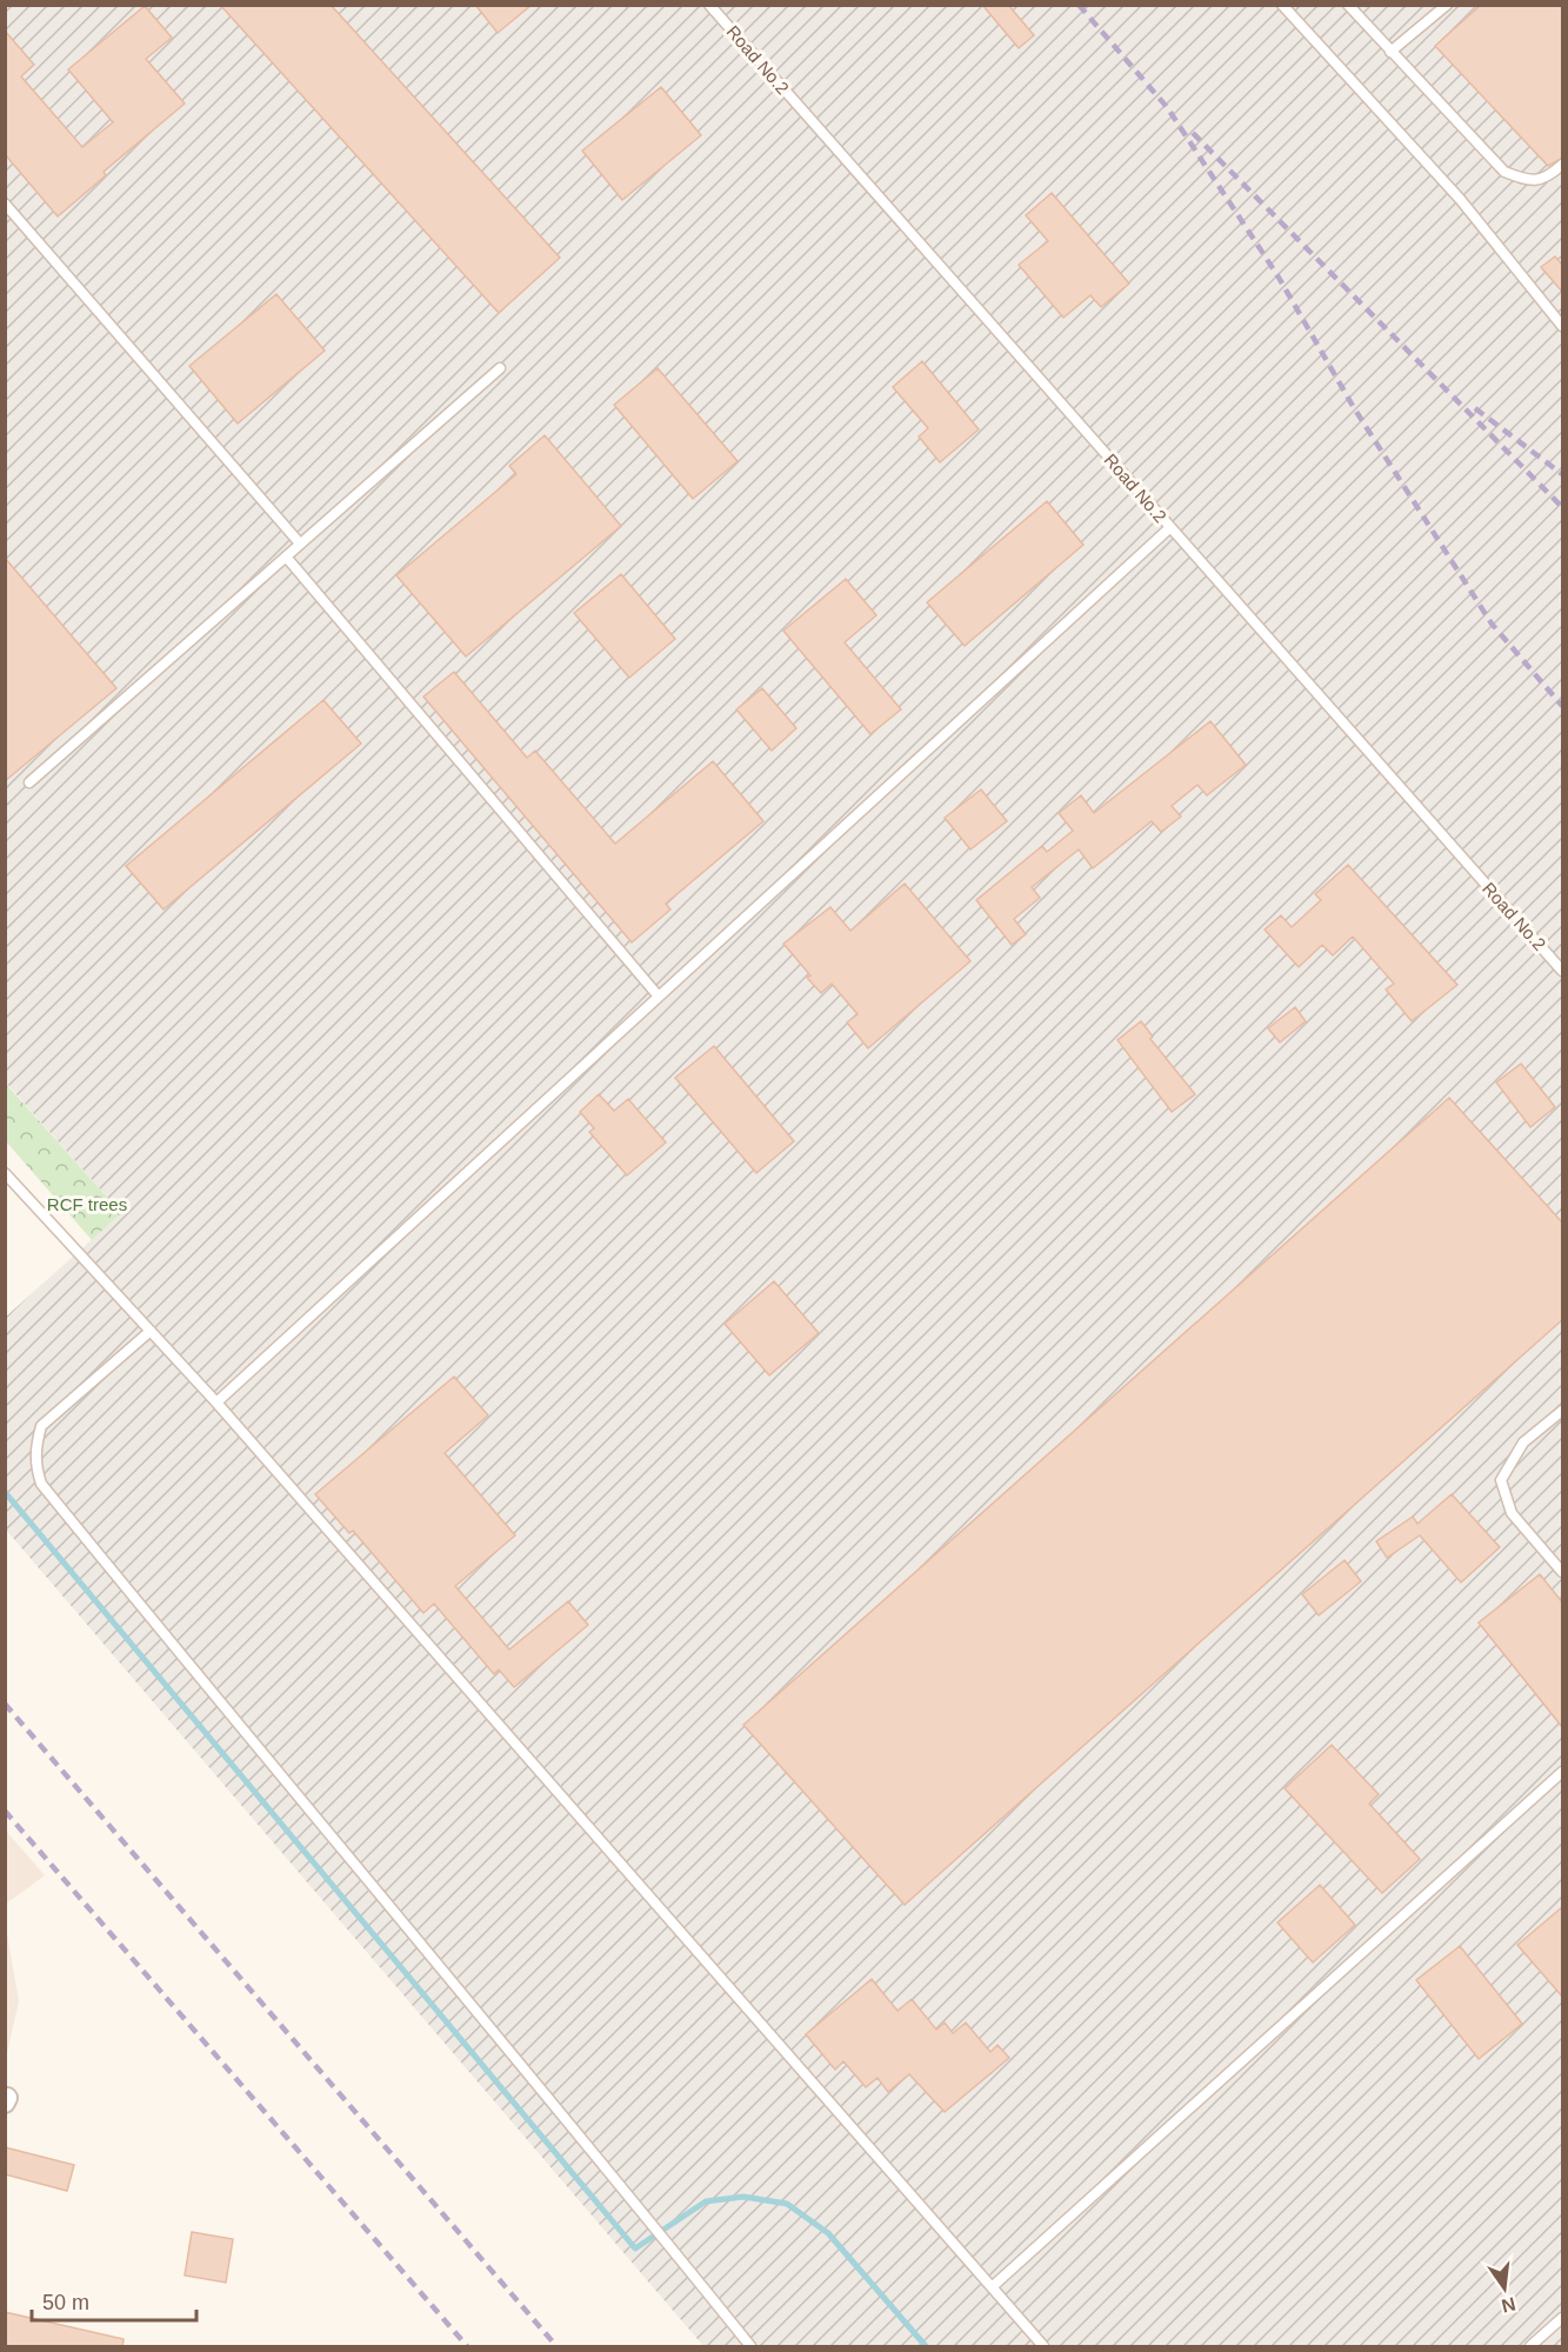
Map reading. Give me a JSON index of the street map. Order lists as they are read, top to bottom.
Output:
{
  "streets": {
    "lane": ["Road No.2"]
  },
  "parks": ["RCF trees"],
  "scale_bar": "50 m",
  "north": "bottom"
}
